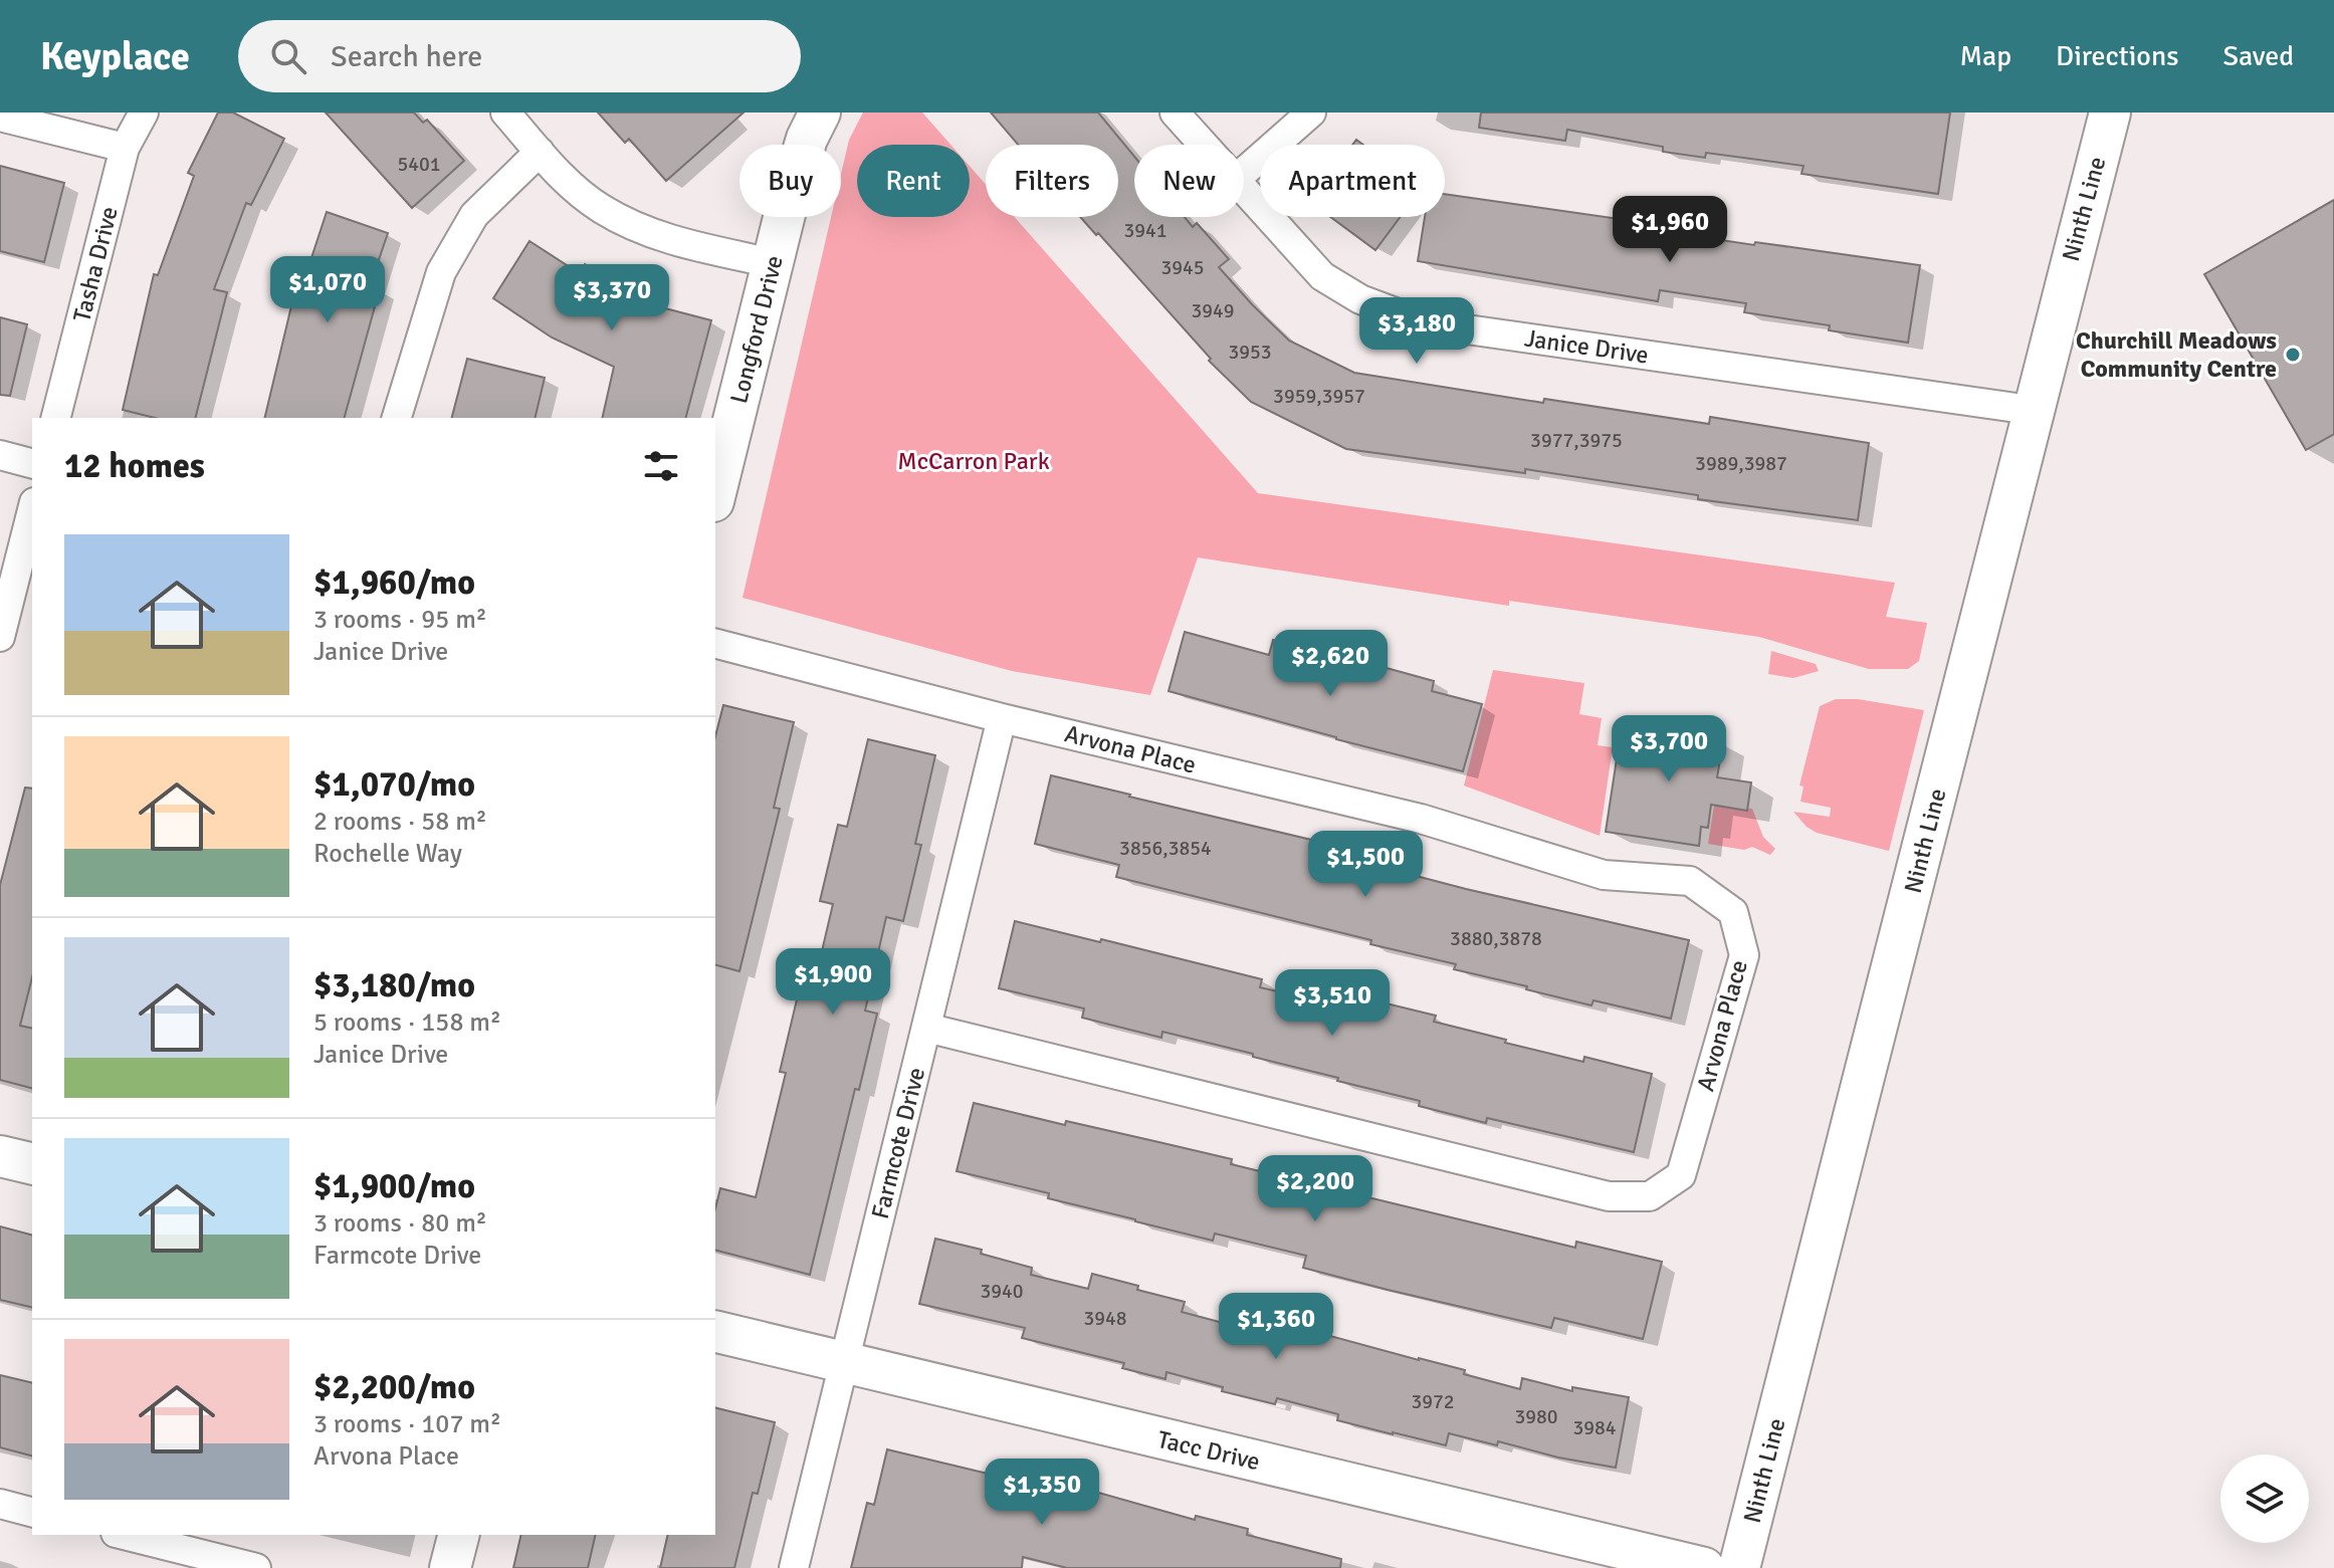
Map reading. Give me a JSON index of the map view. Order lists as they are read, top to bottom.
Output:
{
  "streets": {
    "street": [
      "Ninth Line",
      "Tasha Drive",
      "Longford Drive",
      "Janice Drive",
      "Arvona Place",
      "Farmcote Drive",
      "Tacc Drive"
    ]
  },
  "crossings": [
    ["Ninth Line", "Janice Drive"],
    ["Arvona Place", "Farmcote Drive"],
    ["Farmcote Drive", "Tacc Drive"]
  ],
  "parks": ["McCarron Park"],
  "places": ["Churchill Meadows Community Centre"],
  "house_numbers": [
    "5401",
    "3941",
    "3945",
    "3949",
    "3953",
    "3959,3957",
    "3977,3975",
    "3989,3987",
    "3856,3854",
    "3880,3878",
    "3940",
    "3948",
    "3972",
    "3980",
    "3984"
  ],
  "page": {
    "header": "Keyplace",
    "search": "Search here",
    "nav": ["Map", "Directions", "Saved"],
    "chip": [
      "Buy",
      "Rent",
      "Filters",
      "New",
      "Apartment"
    ],
    "price": [
      "$1,960",
      "$1,070",
      "$3,370",
      "$3,180",
      "$2,620",
      "$3,700",
      "$1,500",
      "$1,900",
      "$3,510",
      "$2,200",
      "$1,360",
      "$1,350"
    ],
    "heading": "12 homes",
    "list": [
      {
        "name": "$1,960/mo",
        "note": "3 rooms · 95 m² · Janice Drive"
      },
      {
        "name": "$1,070/mo",
        "note": "2 rooms · 58 m² · Rochelle Way"
      },
      {
        "name": "$3,180/mo",
        "note": "5 rooms · 158 m² · Janice Drive"
      },
      {
        "name": "$1,900/mo",
        "note": "3 rooms · 80 m² · Farmcote Drive"
      },
      {
        "name": "$2,200/mo",
        "note": "3 rooms · 107 m² · Arvona Place"
      }
    ]
  }
}
